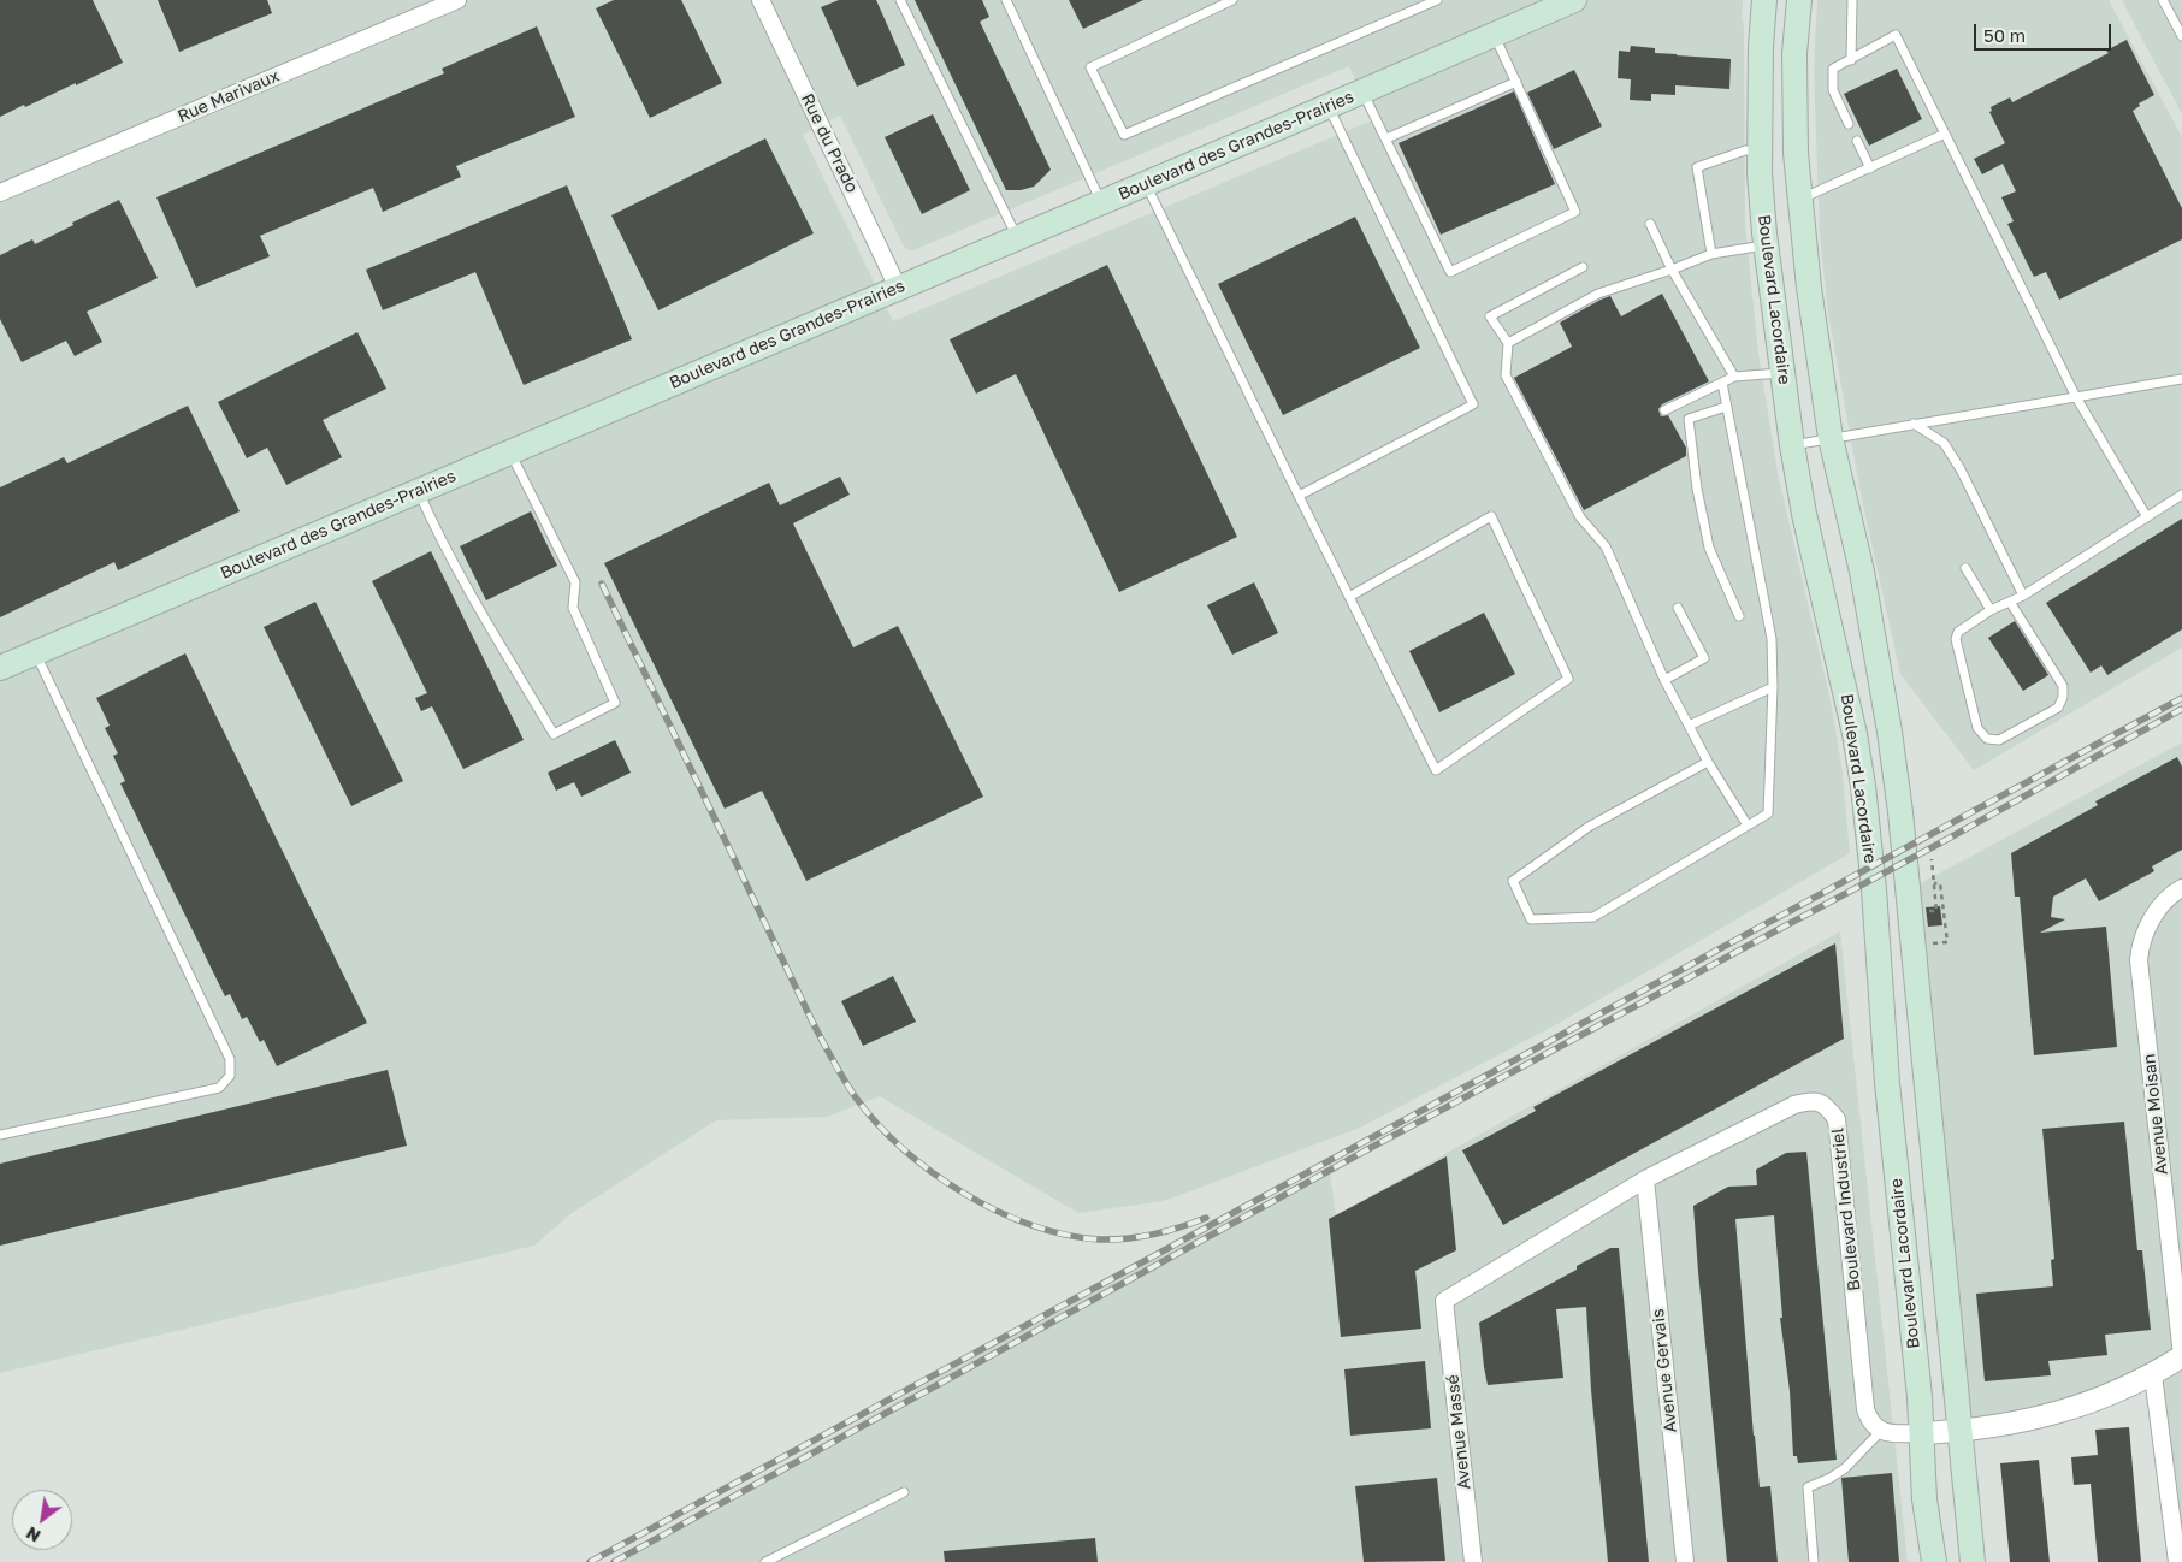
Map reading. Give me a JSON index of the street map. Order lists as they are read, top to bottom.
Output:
{
  "streets": {
    "main road": ["Boulevard des Grandes-Prairies", "Boulevard Lacordaire"],
    "street": [
      "Rue Marivaux",
      "Rue du Prado",
      "Avenue Moisan",
      "Boulevard Industriel",
      "Avenue Gervais",
      "Avenue Massé"
    ]
  },
  "crossings": [
    ["Rue du Prado", "Boulevard des Grandes-Prairies"],
    ["Boulevard Industriel", "Avenue Gervais"],
    ["Boulevard Industriel", "Avenue Massé"]
  ],
  "scale_bar": "50 m",
  "north": "bottom left"
}
